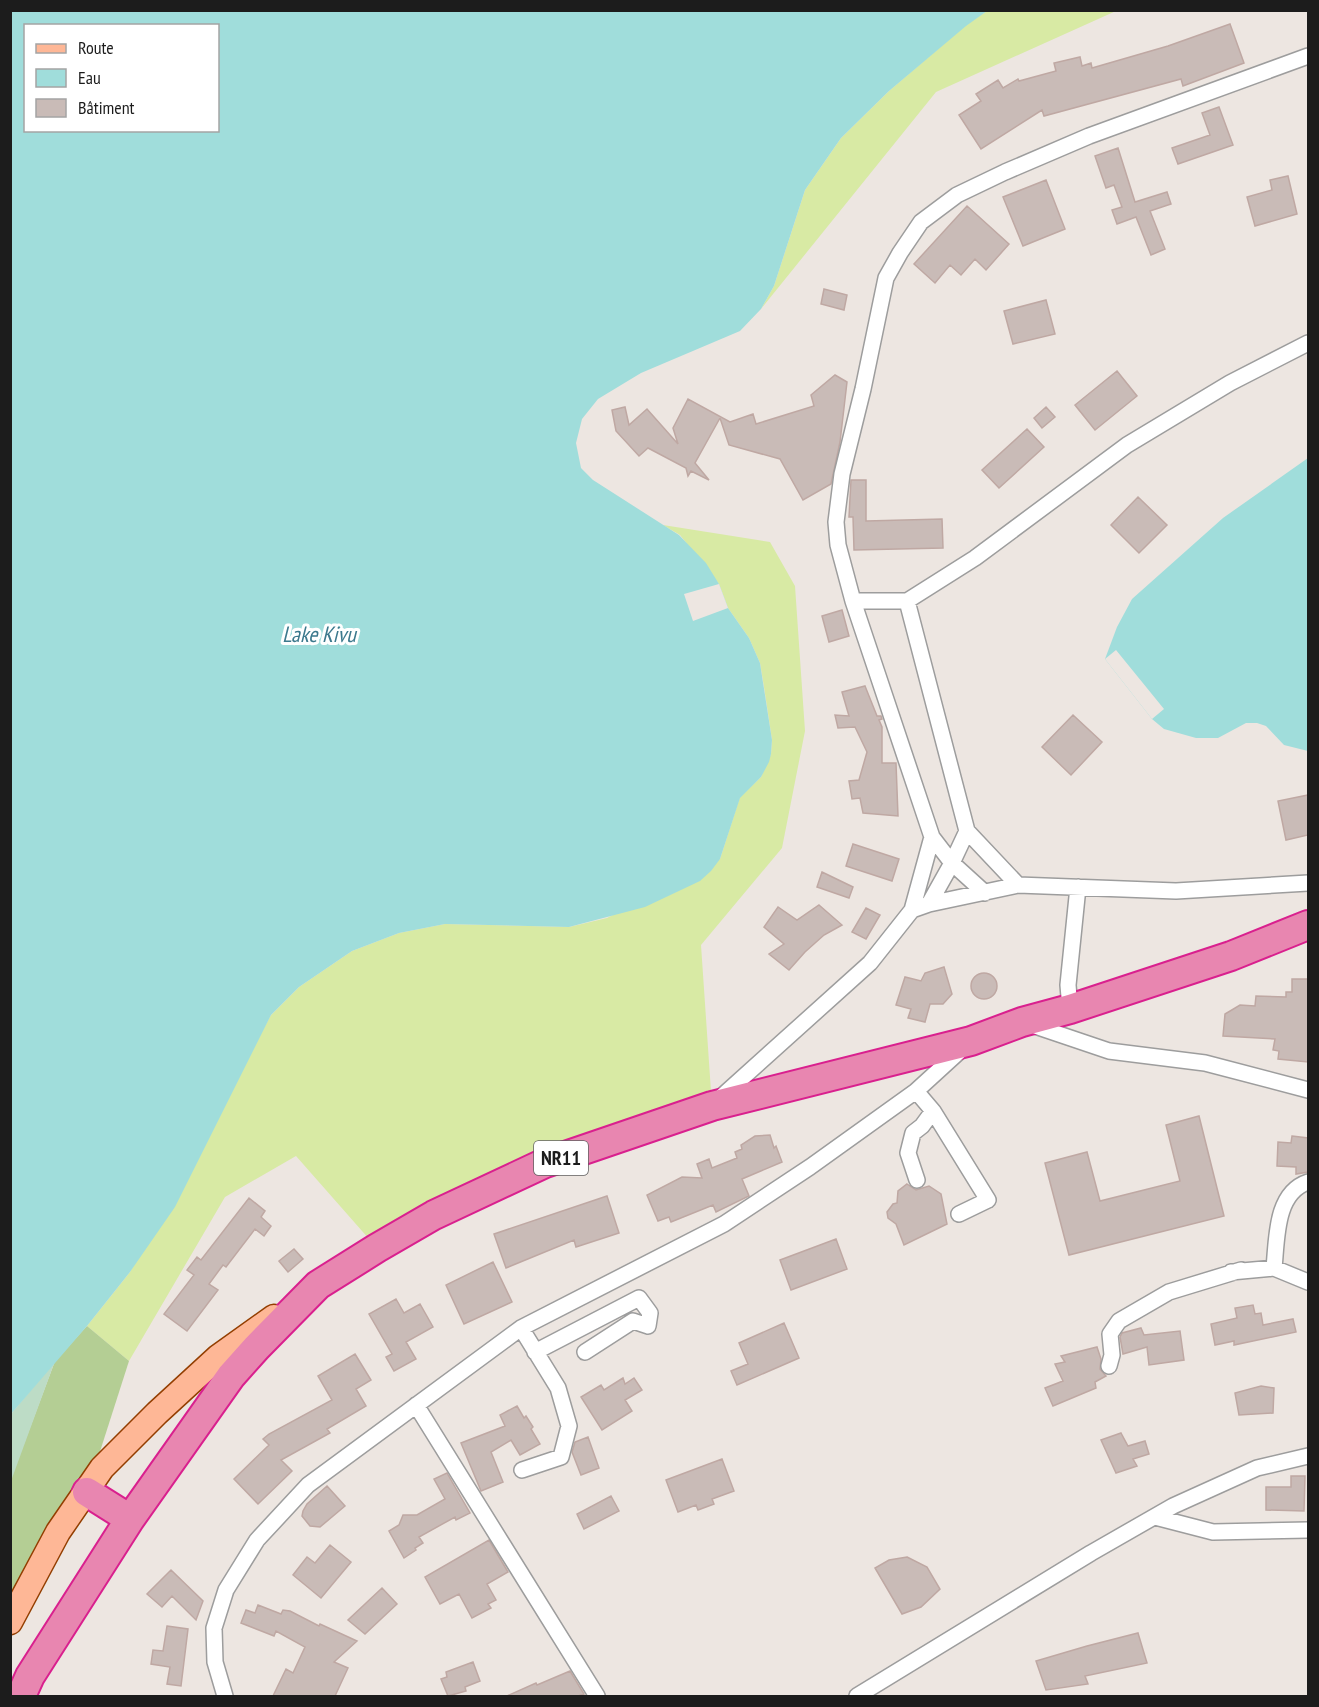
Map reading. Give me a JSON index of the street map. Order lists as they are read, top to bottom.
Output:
{
  "streets": {
    "highway": ["NR11"]
  },
  "water": ["Lake Kivu"],
  "legend": ["Route", "Eau", "Bâtiment"]
}
